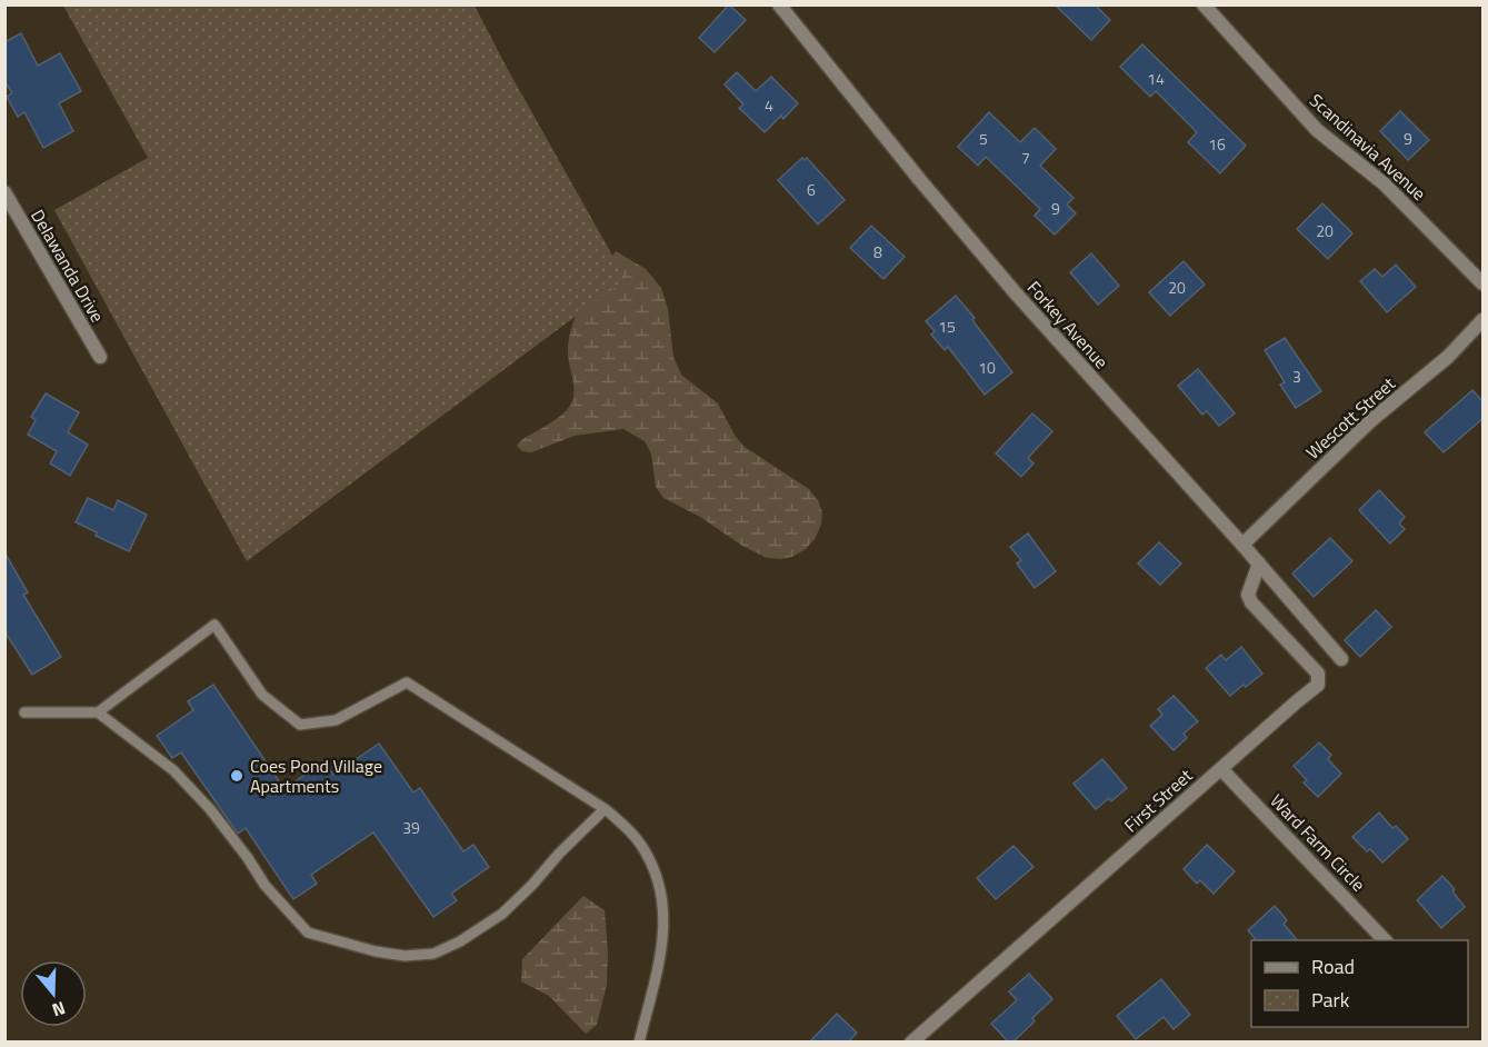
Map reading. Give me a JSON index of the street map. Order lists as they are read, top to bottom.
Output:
{
  "streets": {
    "street": [
      "Scandinavia Avenue",
      "Delawanda Drive",
      "Forkey Avenue",
      "Wescott Street",
      "First Street",
      "Ward Farm Circle"
    ]
  },
  "crossings": [
    ["Forkey Avenue", "Wescott Street"],
    ["Forkey Avenue", "First Street"],
    ["First Street", "Ward Farm Circle"]
  ],
  "places": ["Coes Pond Village Apartments"],
  "house_numbers": [
    "14",
    "4",
    "5",
    "9",
    "16",
    "7",
    "6",
    "9",
    "20",
    "8",
    "20",
    "15",
    "10",
    "3",
    "39"
  ],
  "legend": ["Road", "Park"],
  "north": "bottom"
}
